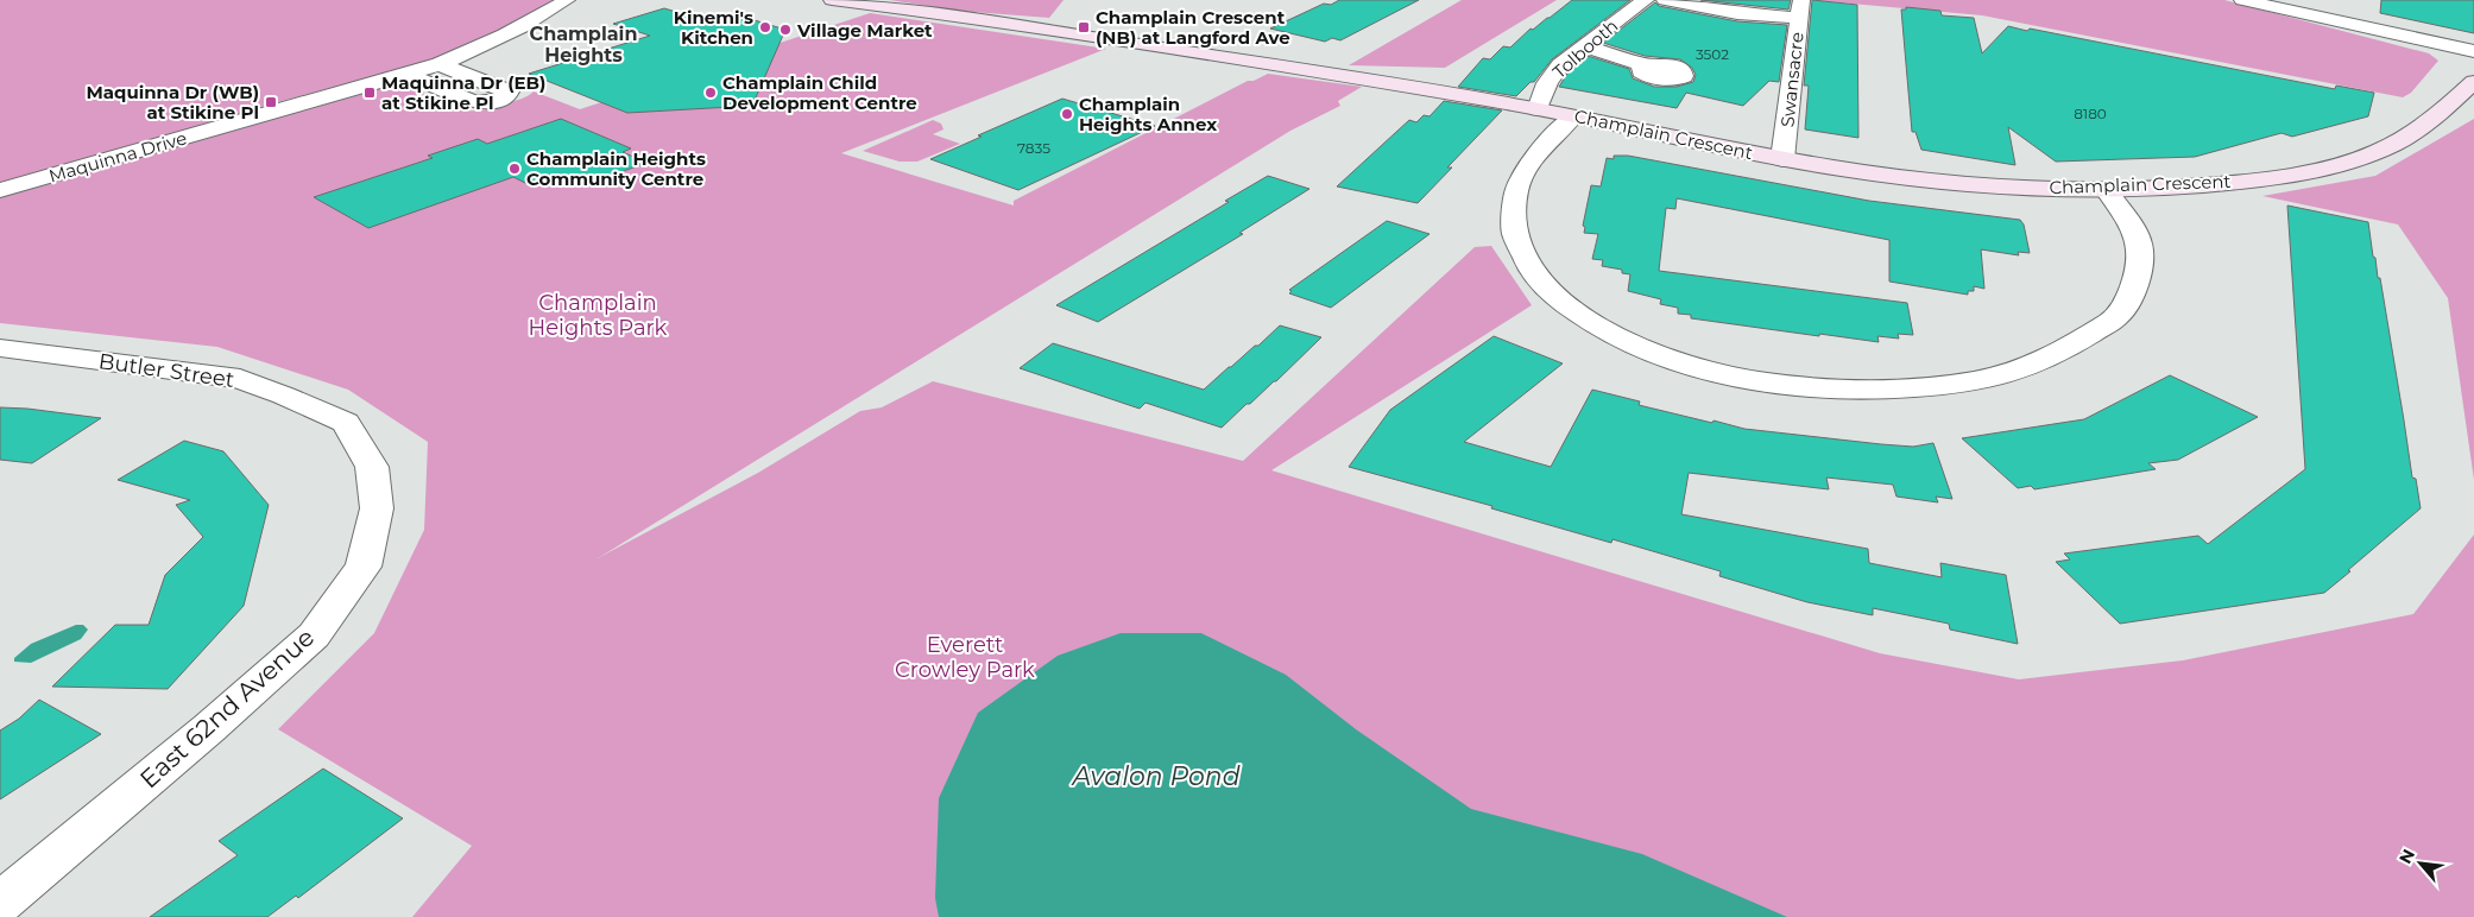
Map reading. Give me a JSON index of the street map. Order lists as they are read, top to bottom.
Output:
{
  "streets": {
    "street": [
      "Tolbooth",
      "Swansacre",
      "Champlain Crescent",
      "Maquinna Drive",
      "Butler Street",
      "East 62nd Avenue"
    ]
  },
  "crossings": [
    ["Tolbooth", "Champlain Crescent"],
    ["Swansacre", "Champlain Crescent"],
    ["Butler Street", "East 62nd Avenue"]
  ],
  "districts": ["Champlain Heights"],
  "water": ["Avalon Pond"],
  "parks": ["Champlain Heights Park", "Everett Crowley Park"],
  "places": {
    "other": [
      "Kinemi's Kitchen",
      "Village Market",
      "Champlain Child Development Centre",
      "Champlain Heights Annex",
      "Champlain Heights Community Centre"
    ],
    "transit": ["Champlain Crescent (NB) at Langford Ave", "Maquinna Dr (EB) at Stikine Pl", "Maquinna Dr (WB) at Stikine Pl"]
  },
  "house_numbers": ["3502", "8180", "7835"],
  "north": "top left"
}
